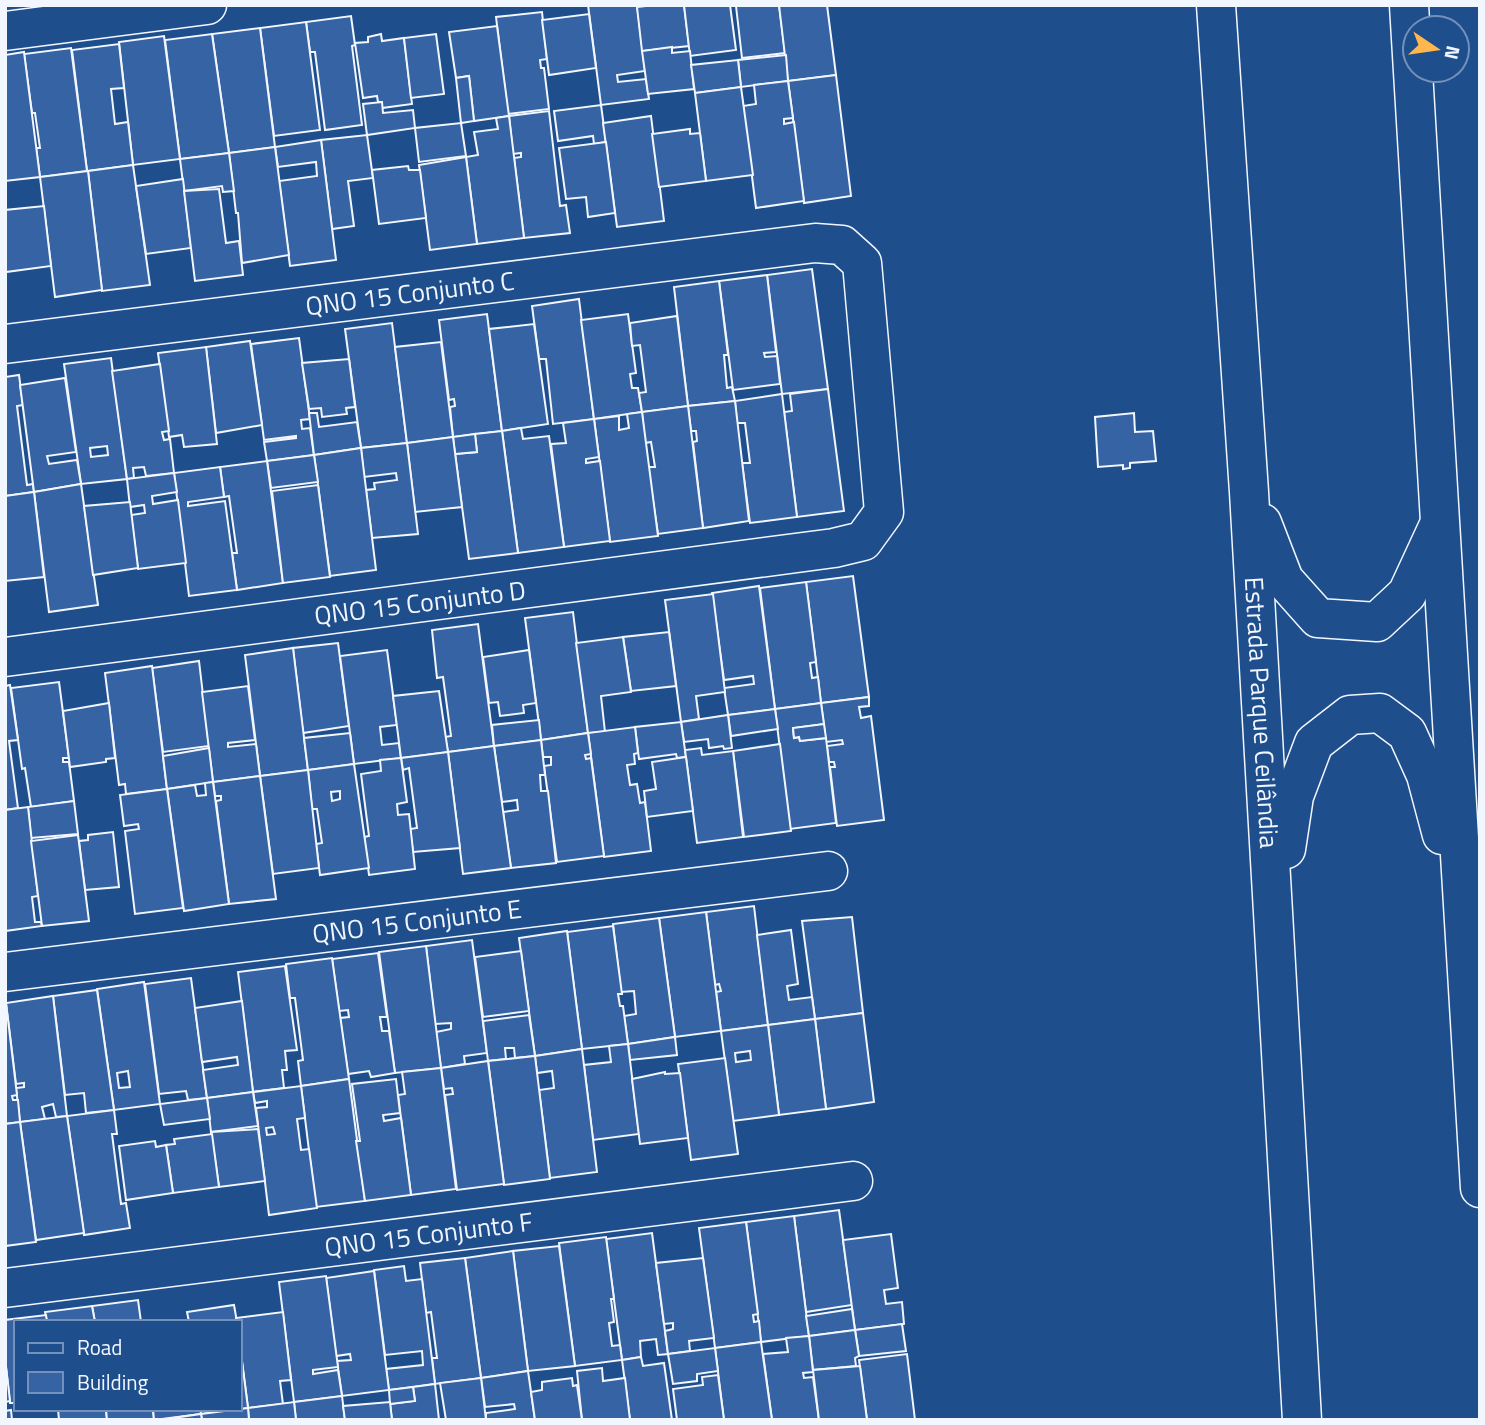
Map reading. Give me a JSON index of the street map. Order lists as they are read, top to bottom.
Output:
{
  "streets": {
    "main road": [
      "QNO 15 Conjunto C",
      "QNO 15 Conjunto D",
      "Estrada Parque Ceilândia",
      "QNO 15 Conjunto E",
      "QNO 15 Conjunto F"
    ]
  },
  "crossings": [
    ["QNO 15 Conjunto C", "QNO 15 Conjunto D"]
  ],
  "legend": ["Road", "Building"],
  "north": "right"
}
